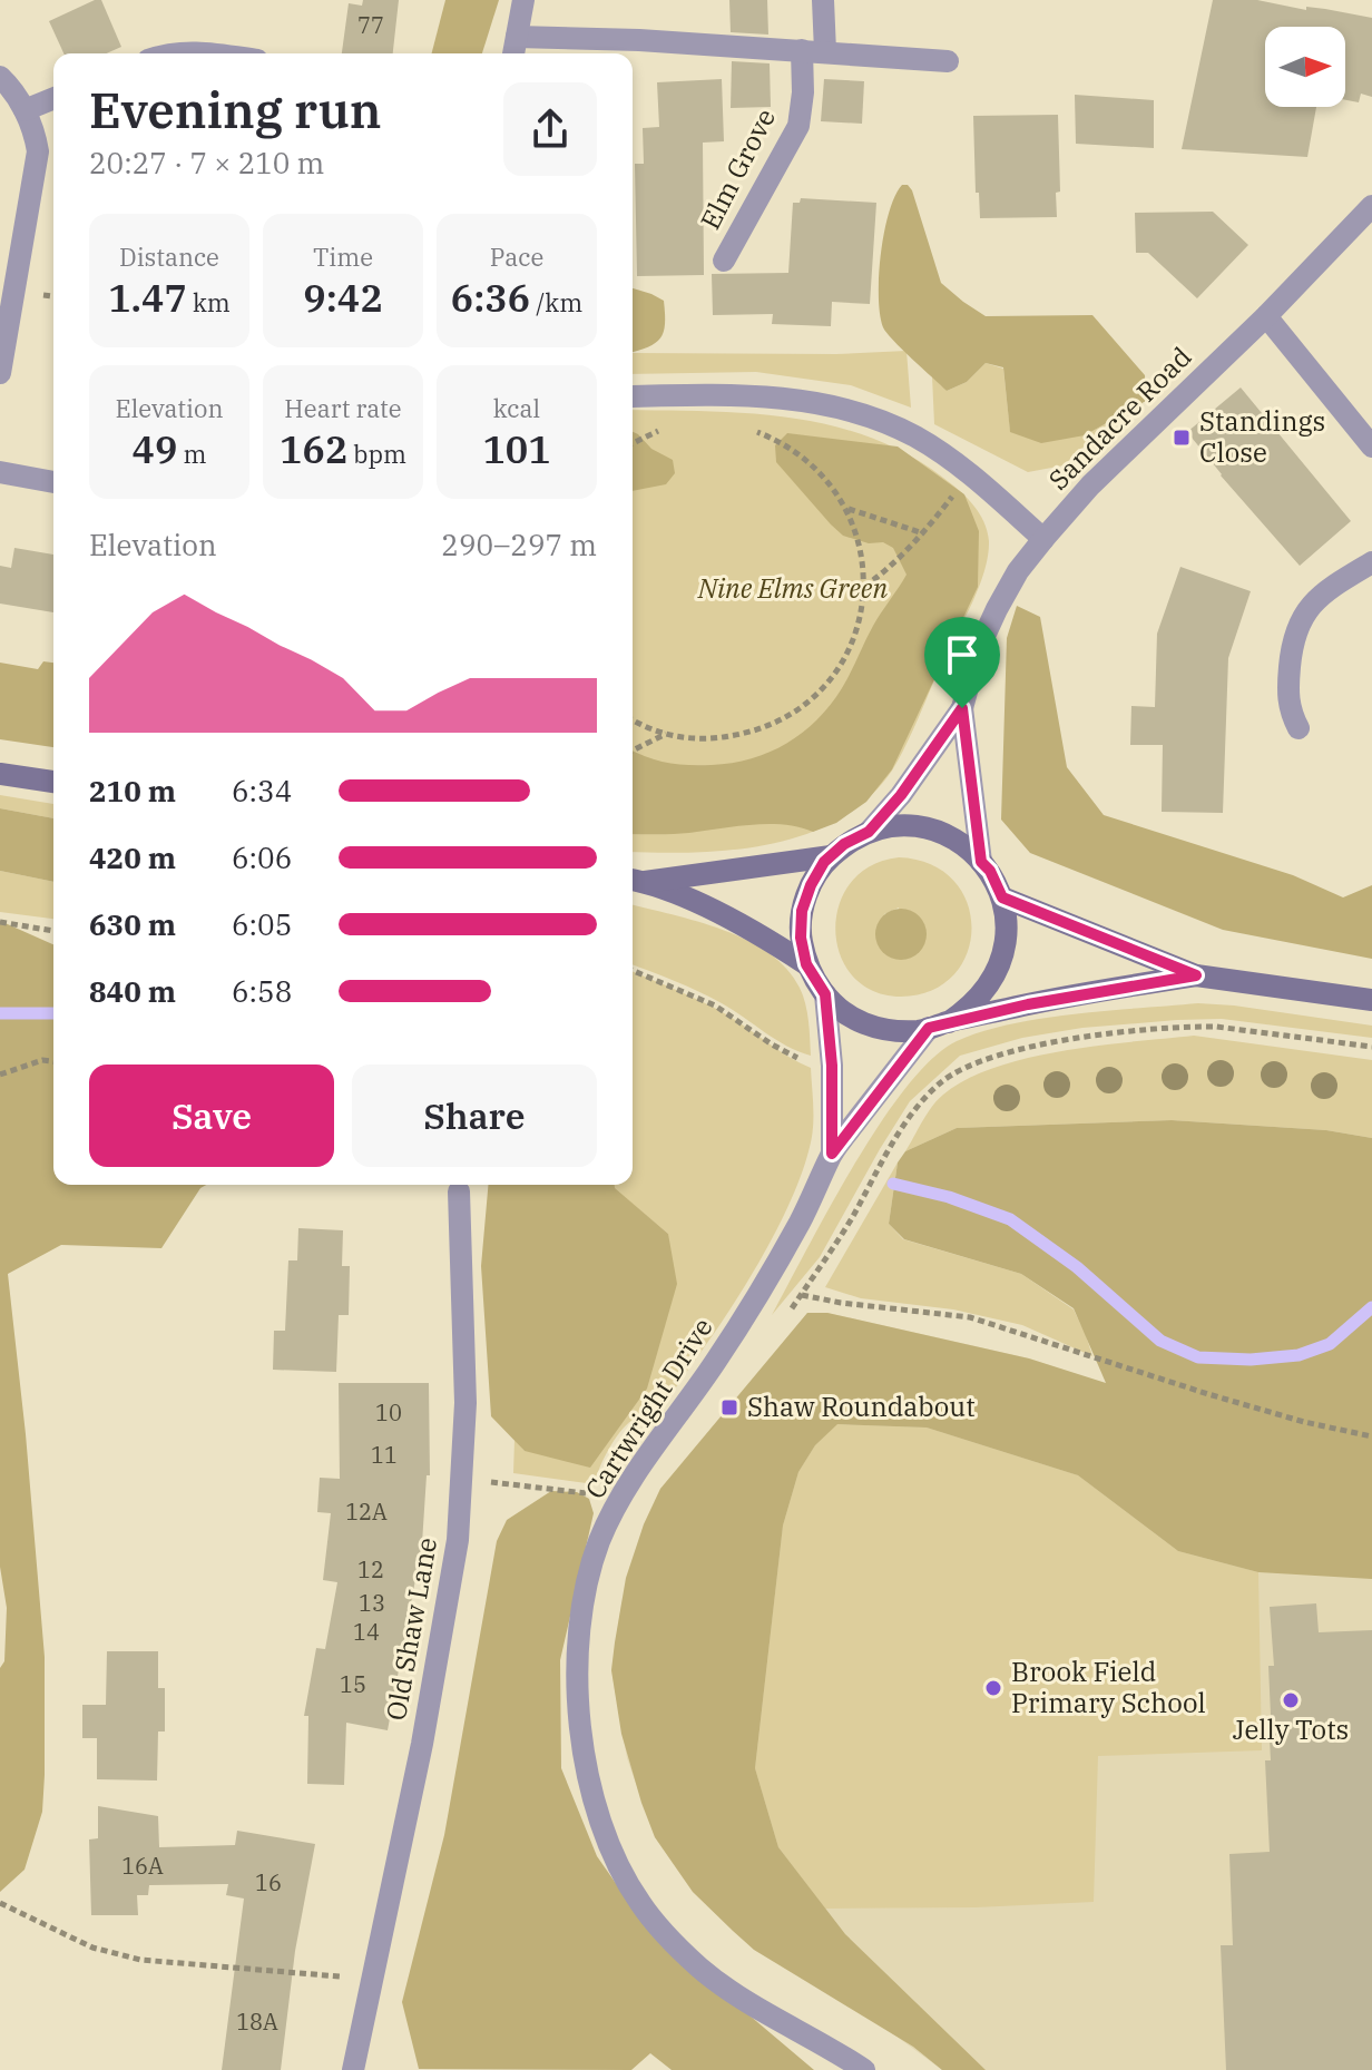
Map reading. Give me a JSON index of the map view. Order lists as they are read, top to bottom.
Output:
{
  "streets": {
    "street": [
      "Elm Grove",
      "Sandacre Road",
      "Cartwright Drive",
      "Old Shaw Lane"
    ]
  },
  "crossings": [
    ["Sandacre Road", "Cartwright Drive"]
  ],
  "parks": ["Nine Elms Green"],
  "places": {
    "transit": ["Standings Close", "Shaw Roundabout"],
    "other": ["Brook Field Primary School", "Jelly Tots"]
  },
  "house_numbers": [
    "77",
    "10",
    "11",
    "12A",
    "12",
    "13",
    "14",
    "15",
    "16A",
    "16",
    "18A"
  ],
  "north": "right",
  "page": {
    "heading": ["Evening run", "20:27 · 7 × 210 m"],
    "stats": [
      ["Distance", "1.47 km"],
      ["Time", "9:42"],
      ["Pace", "6:36 /km"],
      ["Elevation", "49 m"],
      ["Heart rate", "162 bpm"],
      ["kcal", "101"]
    ],
    "chart": ["Elevation", "290–297 m"],
    "list": [
      {
        "name": "210 m",
        "note": "6:34"
      },
      {
        "name": "420 m",
        "note": "6:06"
      },
      {
        "name": "630 m",
        "note": "6:05"
      },
      {
        "name": "840 m",
        "note": "6:58"
      }
    ],
    "buttons": ["Save", "Share"]
  }
}
